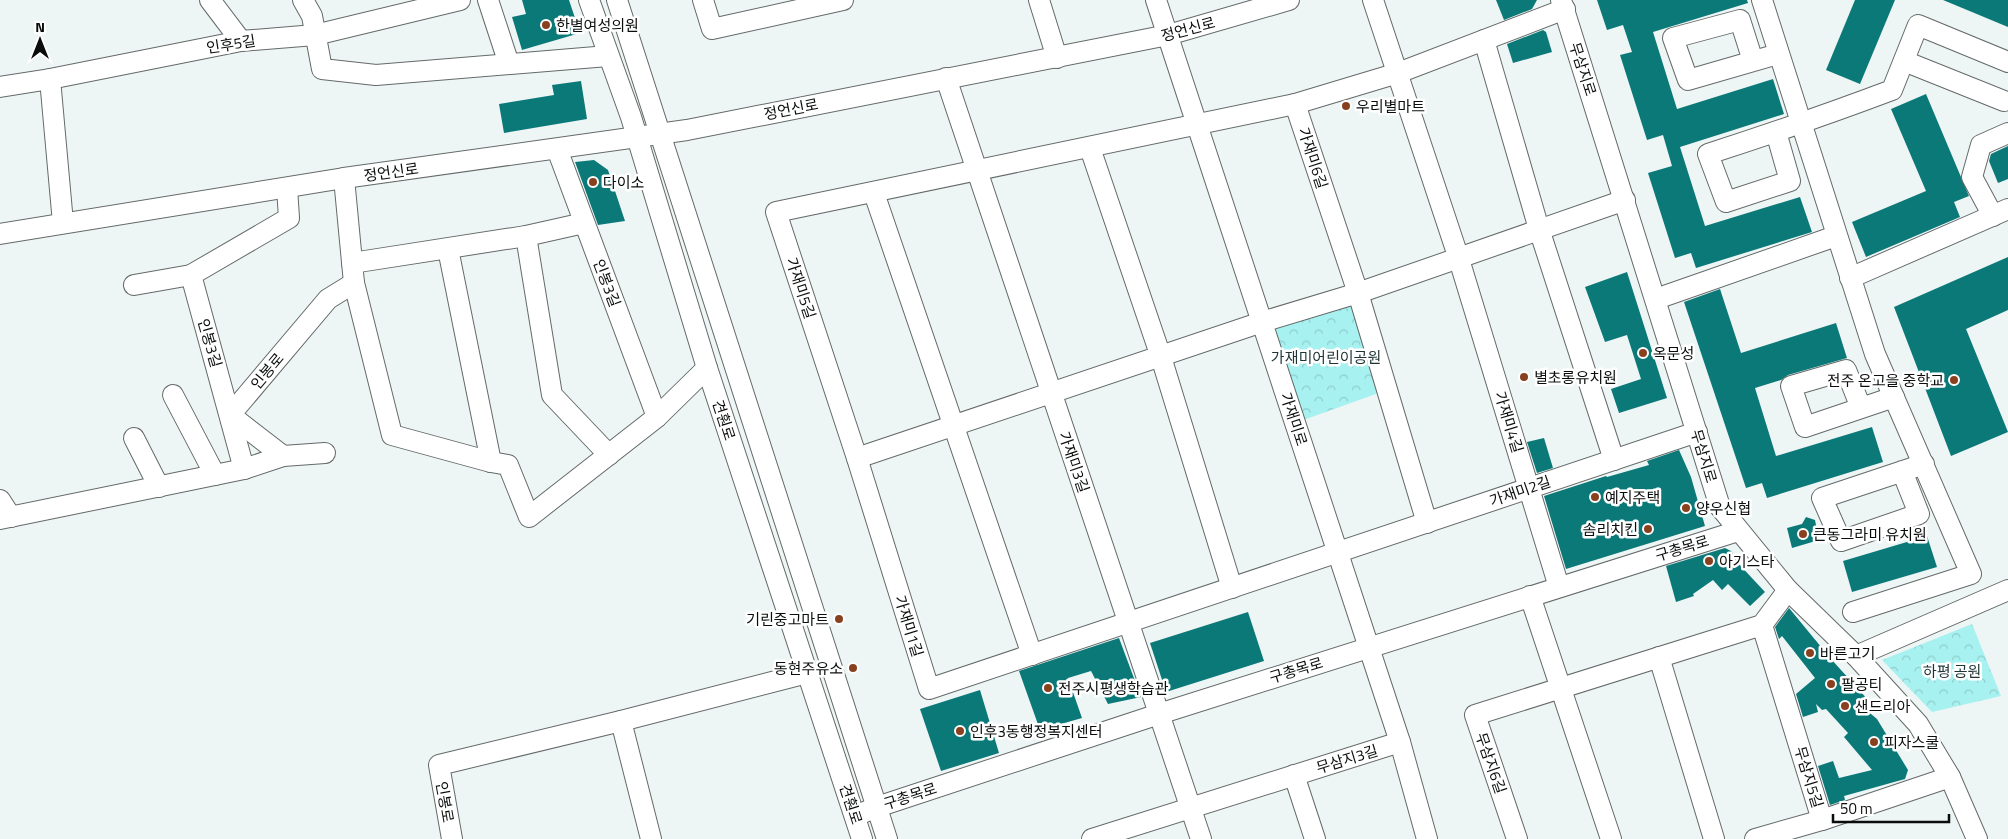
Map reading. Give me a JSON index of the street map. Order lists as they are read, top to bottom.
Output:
{
  "streets": {
    "street": [
      "정언신로",
      "인후5길",
      "무삼지로",
      "가재미6길",
      "인봉3길",
      "가재미5길",
      "인봉로",
      "가재미로",
      "견훤로",
      "가재미4길",
      "가재미3길",
      "가재미2길",
      "구총목로",
      "가재미1길",
      "무삼지3길",
      "무삼지6길",
      "무삼지5길"
    ]
  },
  "crossings": [
    ["정언신로", "인봉3길"],
    ["정언신로", "가재미로"],
    ["정언신로", "견훤로"],
    ["무삼지로", "가재미2길"],
    ["무삼지로", "구총목로"],
    ["무삼지로", "무삼지5길"],
    ["인봉3길", "인봉로"],
    ["가재미5길", "가재미로"],
    ["가재미5길", "가재미3길"],
    ["가재미5길", "가재미1길"],
    ["가재미로", "가재미2길"],
    ["가재미로", "구총목로"],
    ["가재미로", "가재미1길"],
    ["가재미로", "무삼지3길"],
    ["견훤로", "구총목로"],
    ["가재미4길", "가재미2길"],
    ["가재미4길", "구총목로"],
    ["가재미3길", "가재미1길"],
    ["가재미2길", "가재미1길"],
    ["무삼지6길", "무삼지5길"]
  ],
  "parks": ["가재미어린이공원", "하평 공원"],
  "places": [
    "한별여성의원",
    "우리별마트",
    "다이소",
    "옥문성",
    "별초롱유치원",
    "전주 온고을 중학교",
    "예지주택",
    "양우신협",
    "솜리치킨",
    "큰동그라미 유치원",
    "아기스타",
    "기린중고마트",
    "바른고기",
    "동현주유소",
    "팔공티",
    "전주시평생학습관",
    "샌드리아",
    "인후3동행정복지센터",
    "피자스쿨"
  ],
  "scale_bar": "50 m",
  "north": "top"
}
